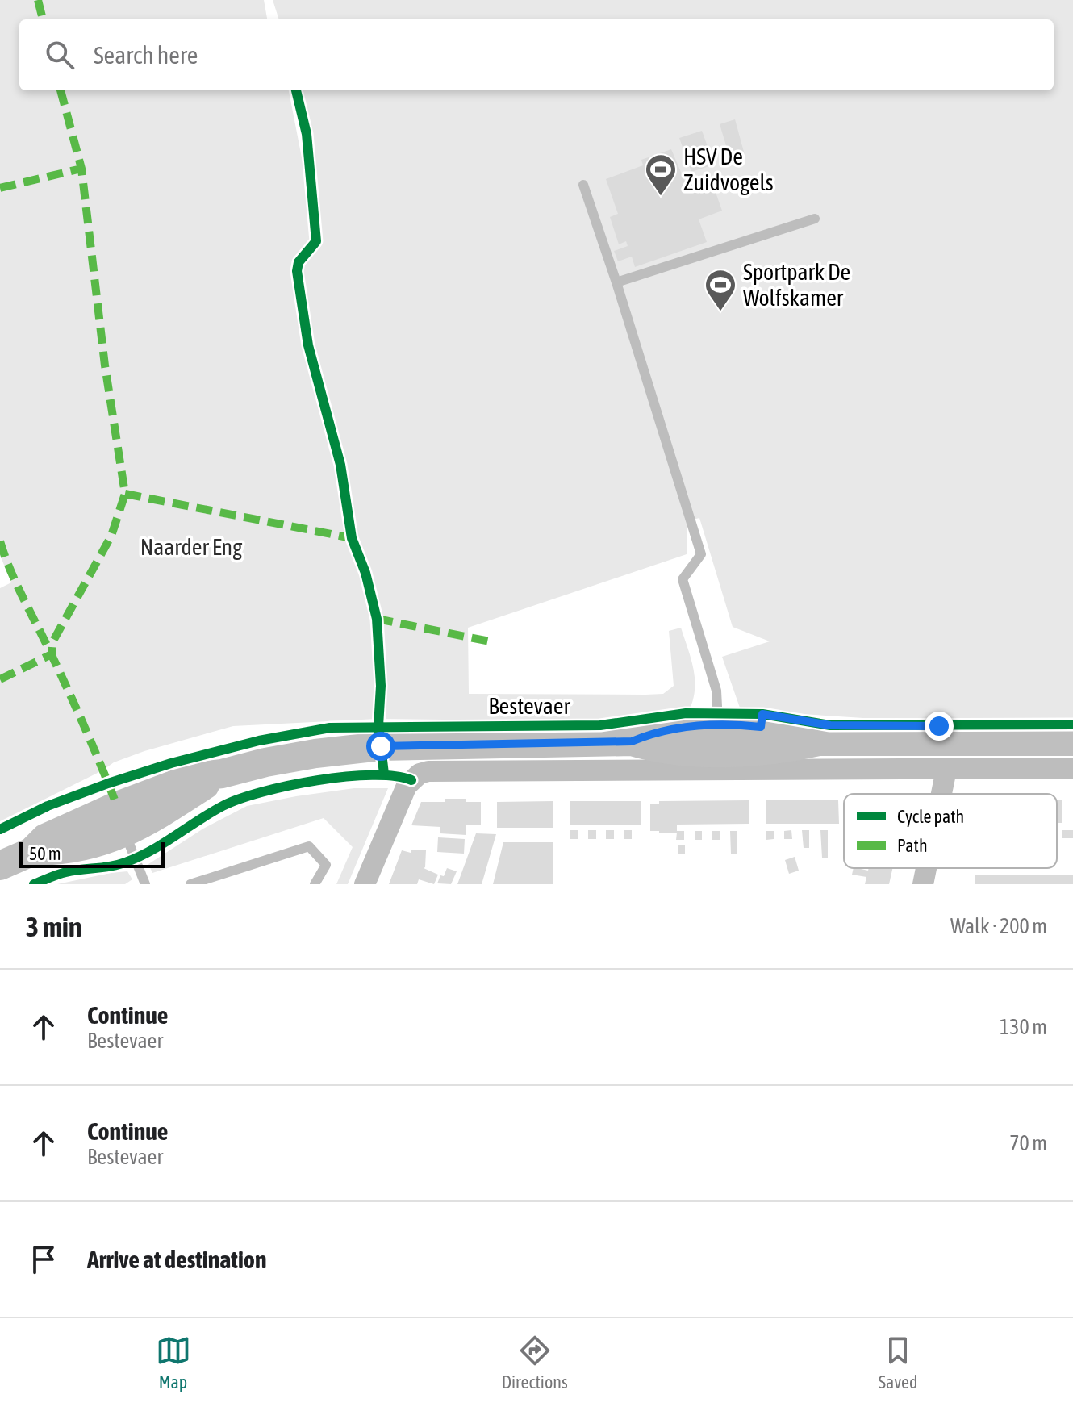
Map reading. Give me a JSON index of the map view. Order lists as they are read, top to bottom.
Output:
{
  "streets": {
    "main road": ["Bestevaer"]
  },
  "parks": ["Naarder Eng"],
  "places": {
    "sports": ["HSV De Zuidvogels", "Sportpark De Wolfskamer"]
  },
  "legend": ["Cycle path", "Path"],
  "scale_bar": "50 m",
  "page": {
    "search": "Search here",
    "scale": "50 m",
    "heading": ["3 min", "Walk · 200 m"],
    "list": [
      ["Continue", "Bestevaer", "130 m"],
      ["Continue", "Bestevaer", "70 m"],
      "Arrive at destination"
    ],
    "nav": ["Map", "Directions", "Saved"]
  }
}
